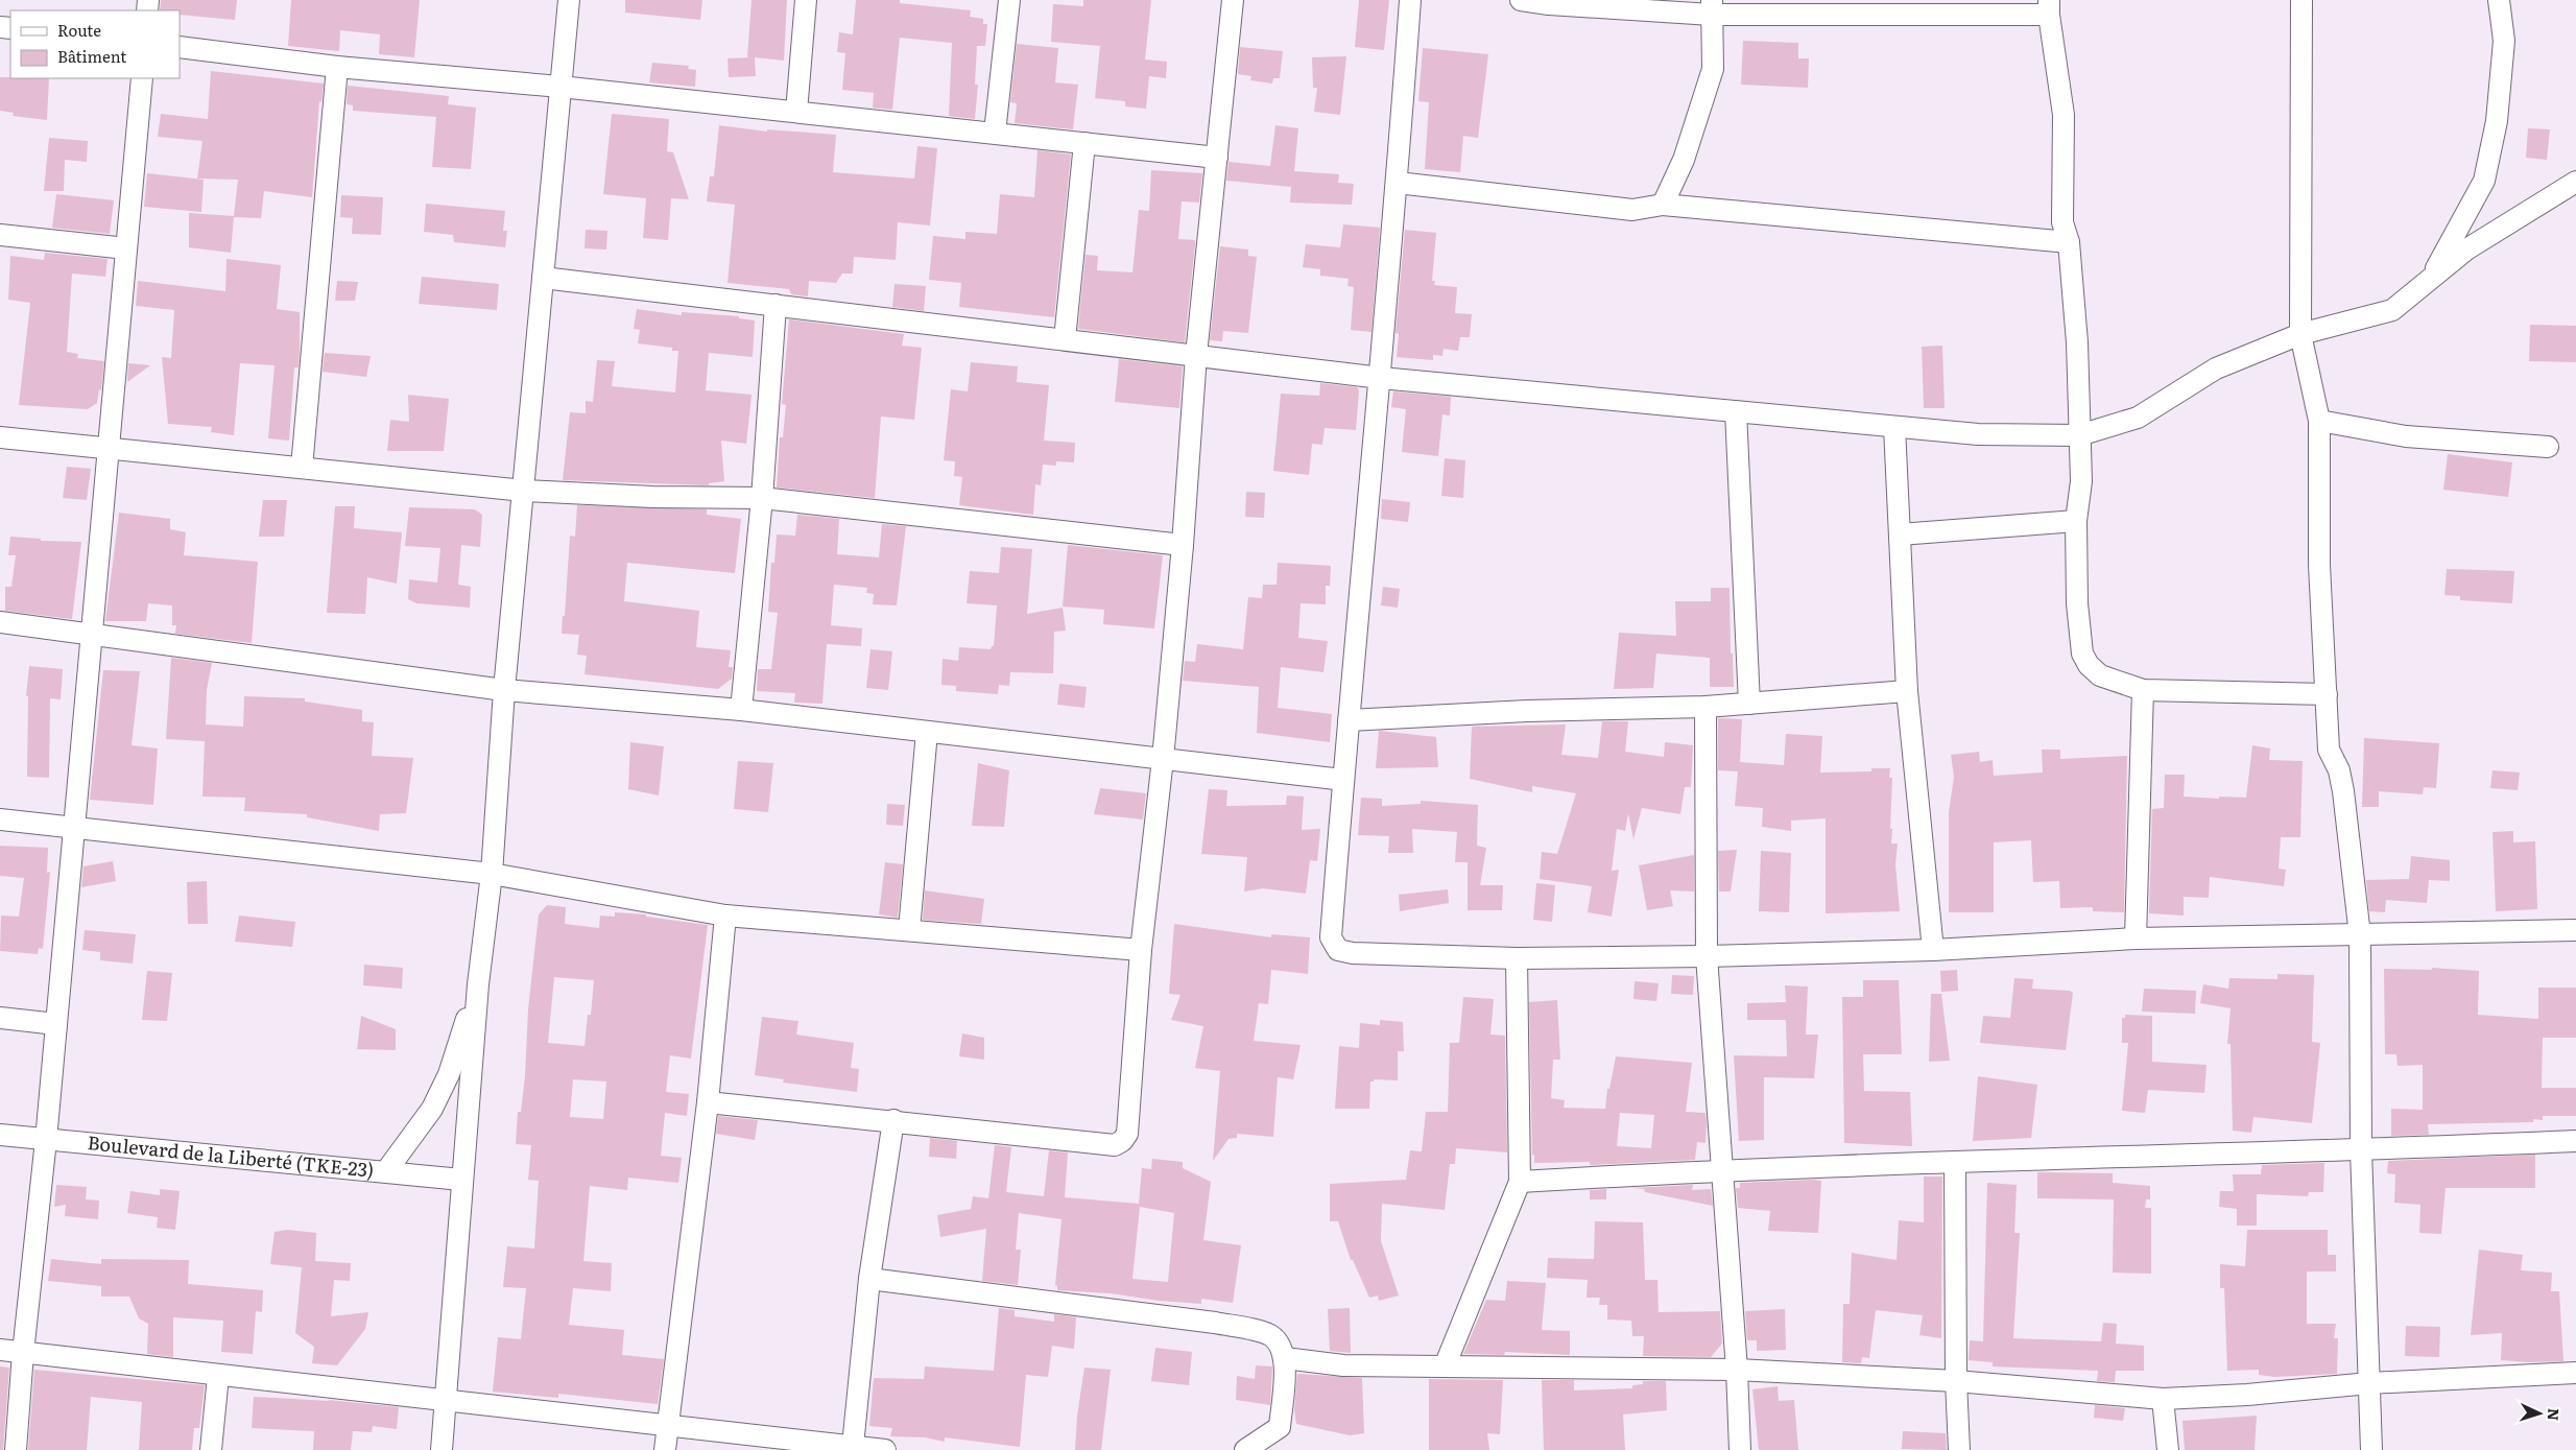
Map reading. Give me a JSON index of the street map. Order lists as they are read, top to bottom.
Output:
{
  "streets": {
    "street": ["Boulevard de la Liberté (TKE-23)"]
  },
  "legend": ["Route", "Bâtiment"],
  "north": "right"
}
